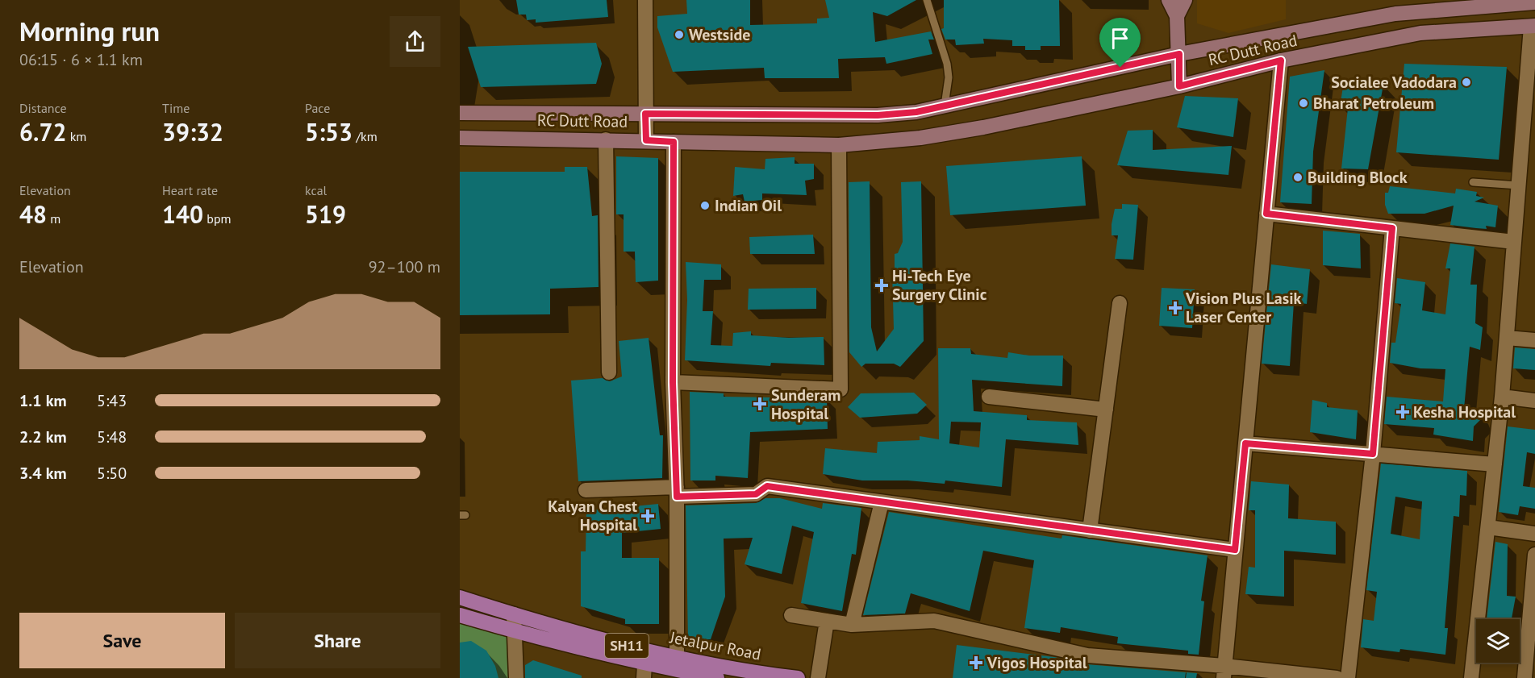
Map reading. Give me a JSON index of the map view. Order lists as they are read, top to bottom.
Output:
{
  "streets": {
    "main road": ["RC Dutt Road", "SH11", "Jetalpur Road"]
  },
  "places": {
    "other": [
      "Westside",
      "Socialee Vadodara",
      "Bharat Petroleum",
      "Building Block",
      "Indian Oil"
    ],
    "health": [
      "Hi-Tech Eye Surgery Clinic",
      "Vision Plus Lasik Laser Center",
      "Sunderam Hospital",
      "Kesha Hospital",
      "Kalyan Chest Hospital",
      "Vigos Hospital"
    ]
  },
  "page": {
    "heading": ["Morning run", "06:15 · 6 × 1.1 km"],
    "stats": [
      ["Distance", "6.72 km"],
      ["Time", "39:32"],
      ["Pace", "5:53 /km"],
      ["Elevation", "48 m"],
      ["Heart rate", "140 bpm"],
      ["kcal", "519"]
    ],
    "chart": ["Elevation", "92–100 m"],
    "list": [
      {
        "name": "1.1 km",
        "note": "5:43"
      },
      {
        "name": "2.2 km",
        "note": "5:48"
      },
      {
        "name": "3.4 km",
        "note": "5:50"
      }
    ],
    "buttons": ["Save", "Share"]
  }
}
